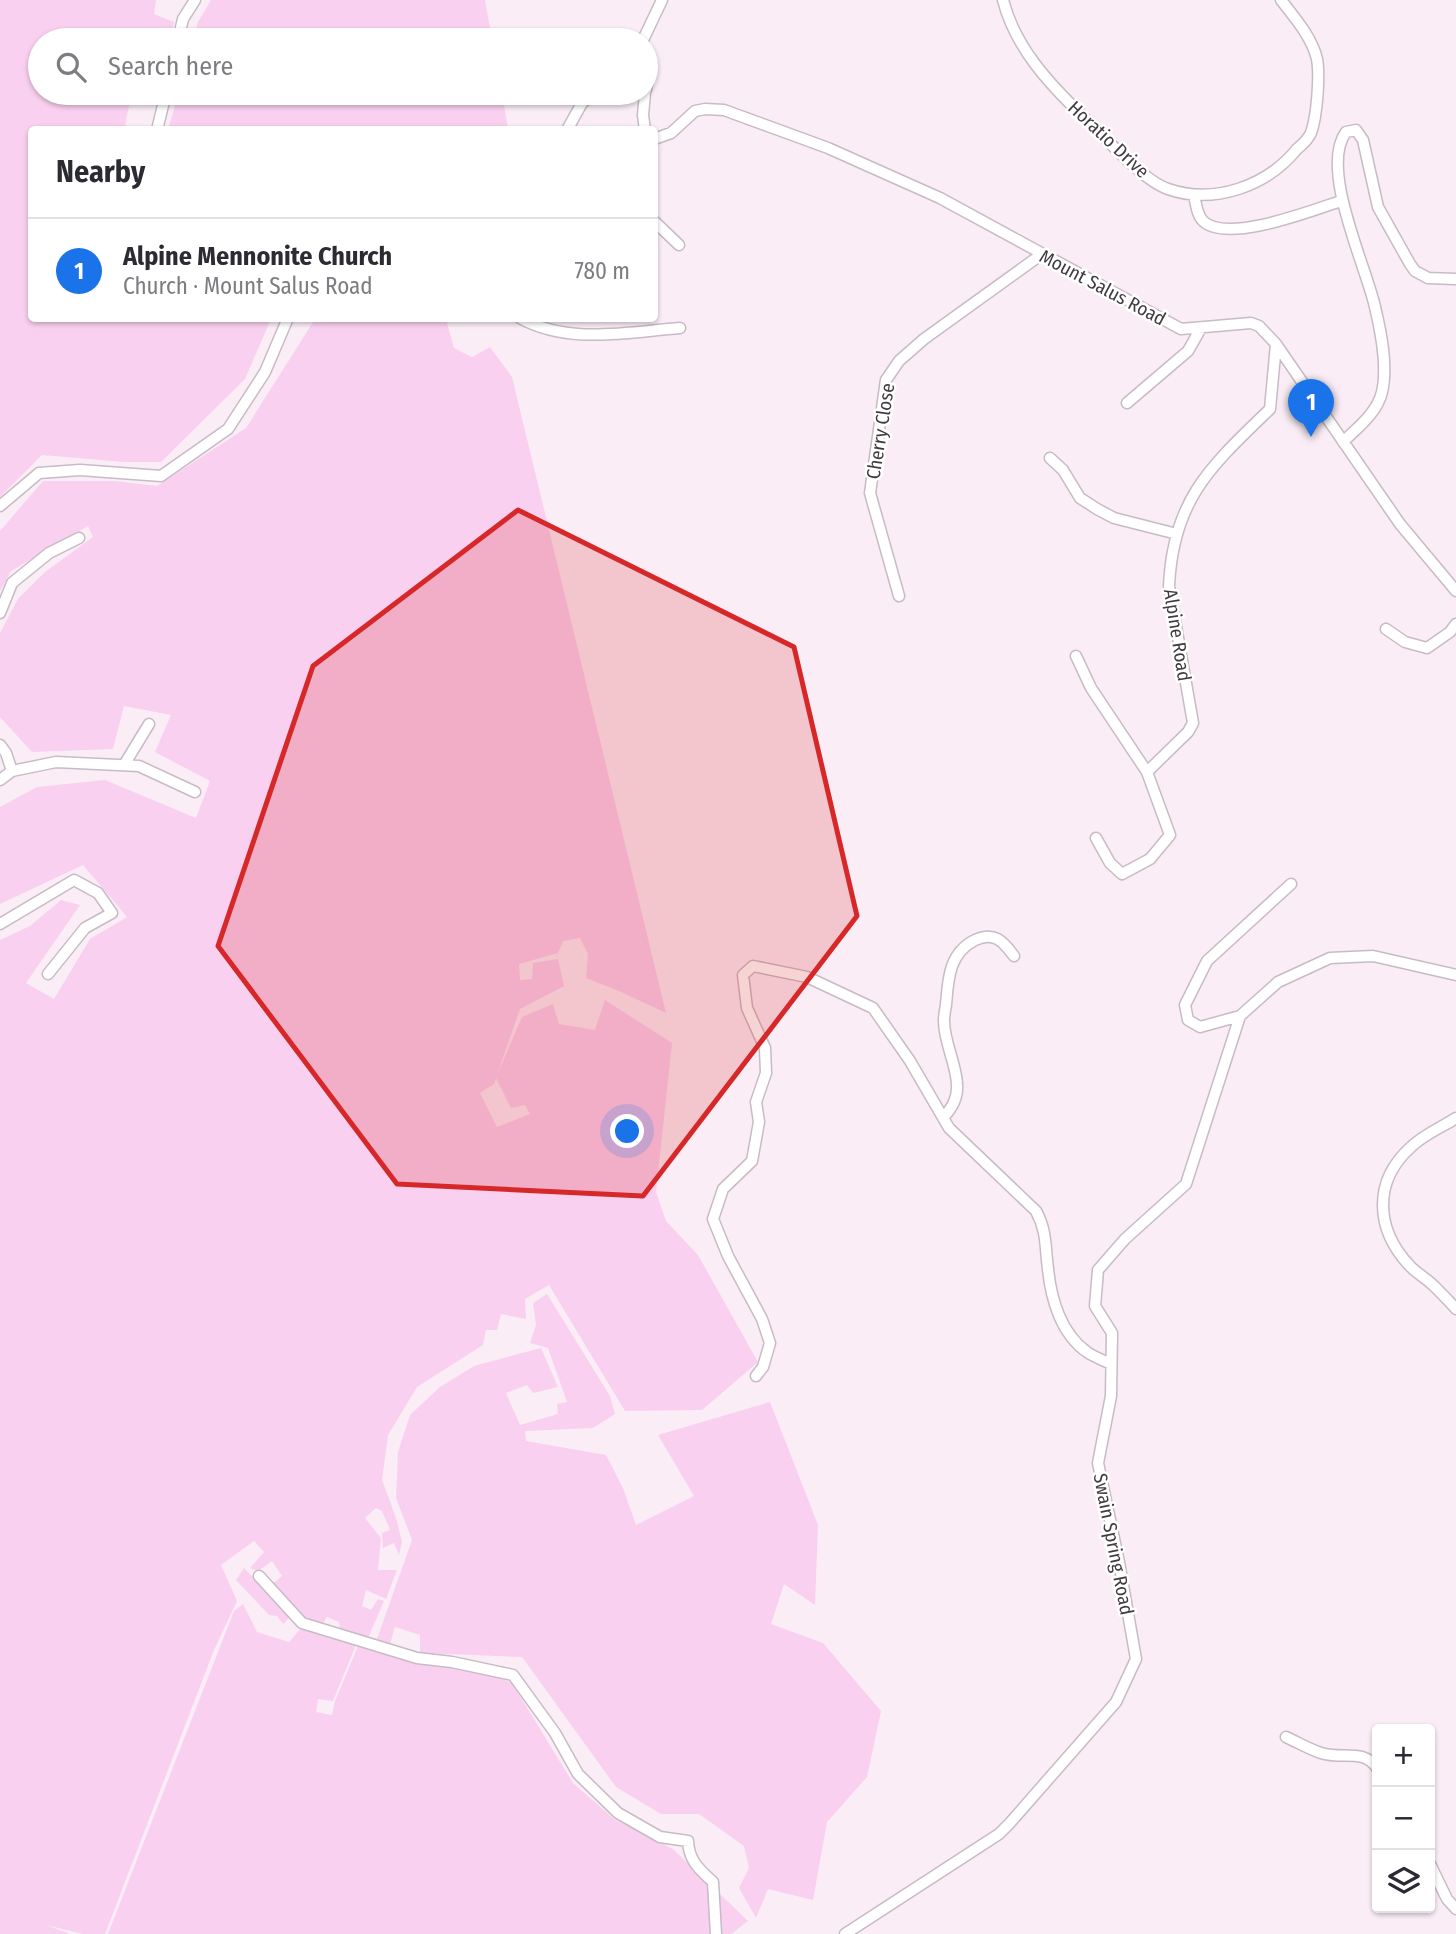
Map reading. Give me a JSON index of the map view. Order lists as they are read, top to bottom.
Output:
{
  "streets": {
    "street": [
      "Horatio Drive",
      "Mount Salus Road",
      "Cherry Close",
      "Alpine Road",
      "Swain Spring Road"
    ]
  },
  "crossings": [
    ["Mount Salus Road", "Cherry Close"],
    ["Mount Salus Road", "Alpine Road"]
  ],
  "page": {
    "search": "Search here",
    "heading": "Nearby",
    "list": [
      {
        "mark": "1",
        "name": "Alpine Mennonite Church",
        "note": "Church · Mount Salus Road",
        "value": "780 m"
      }
    ],
    "pins": "1",
    "map_buttons": ["+", "−"]
  }
}
